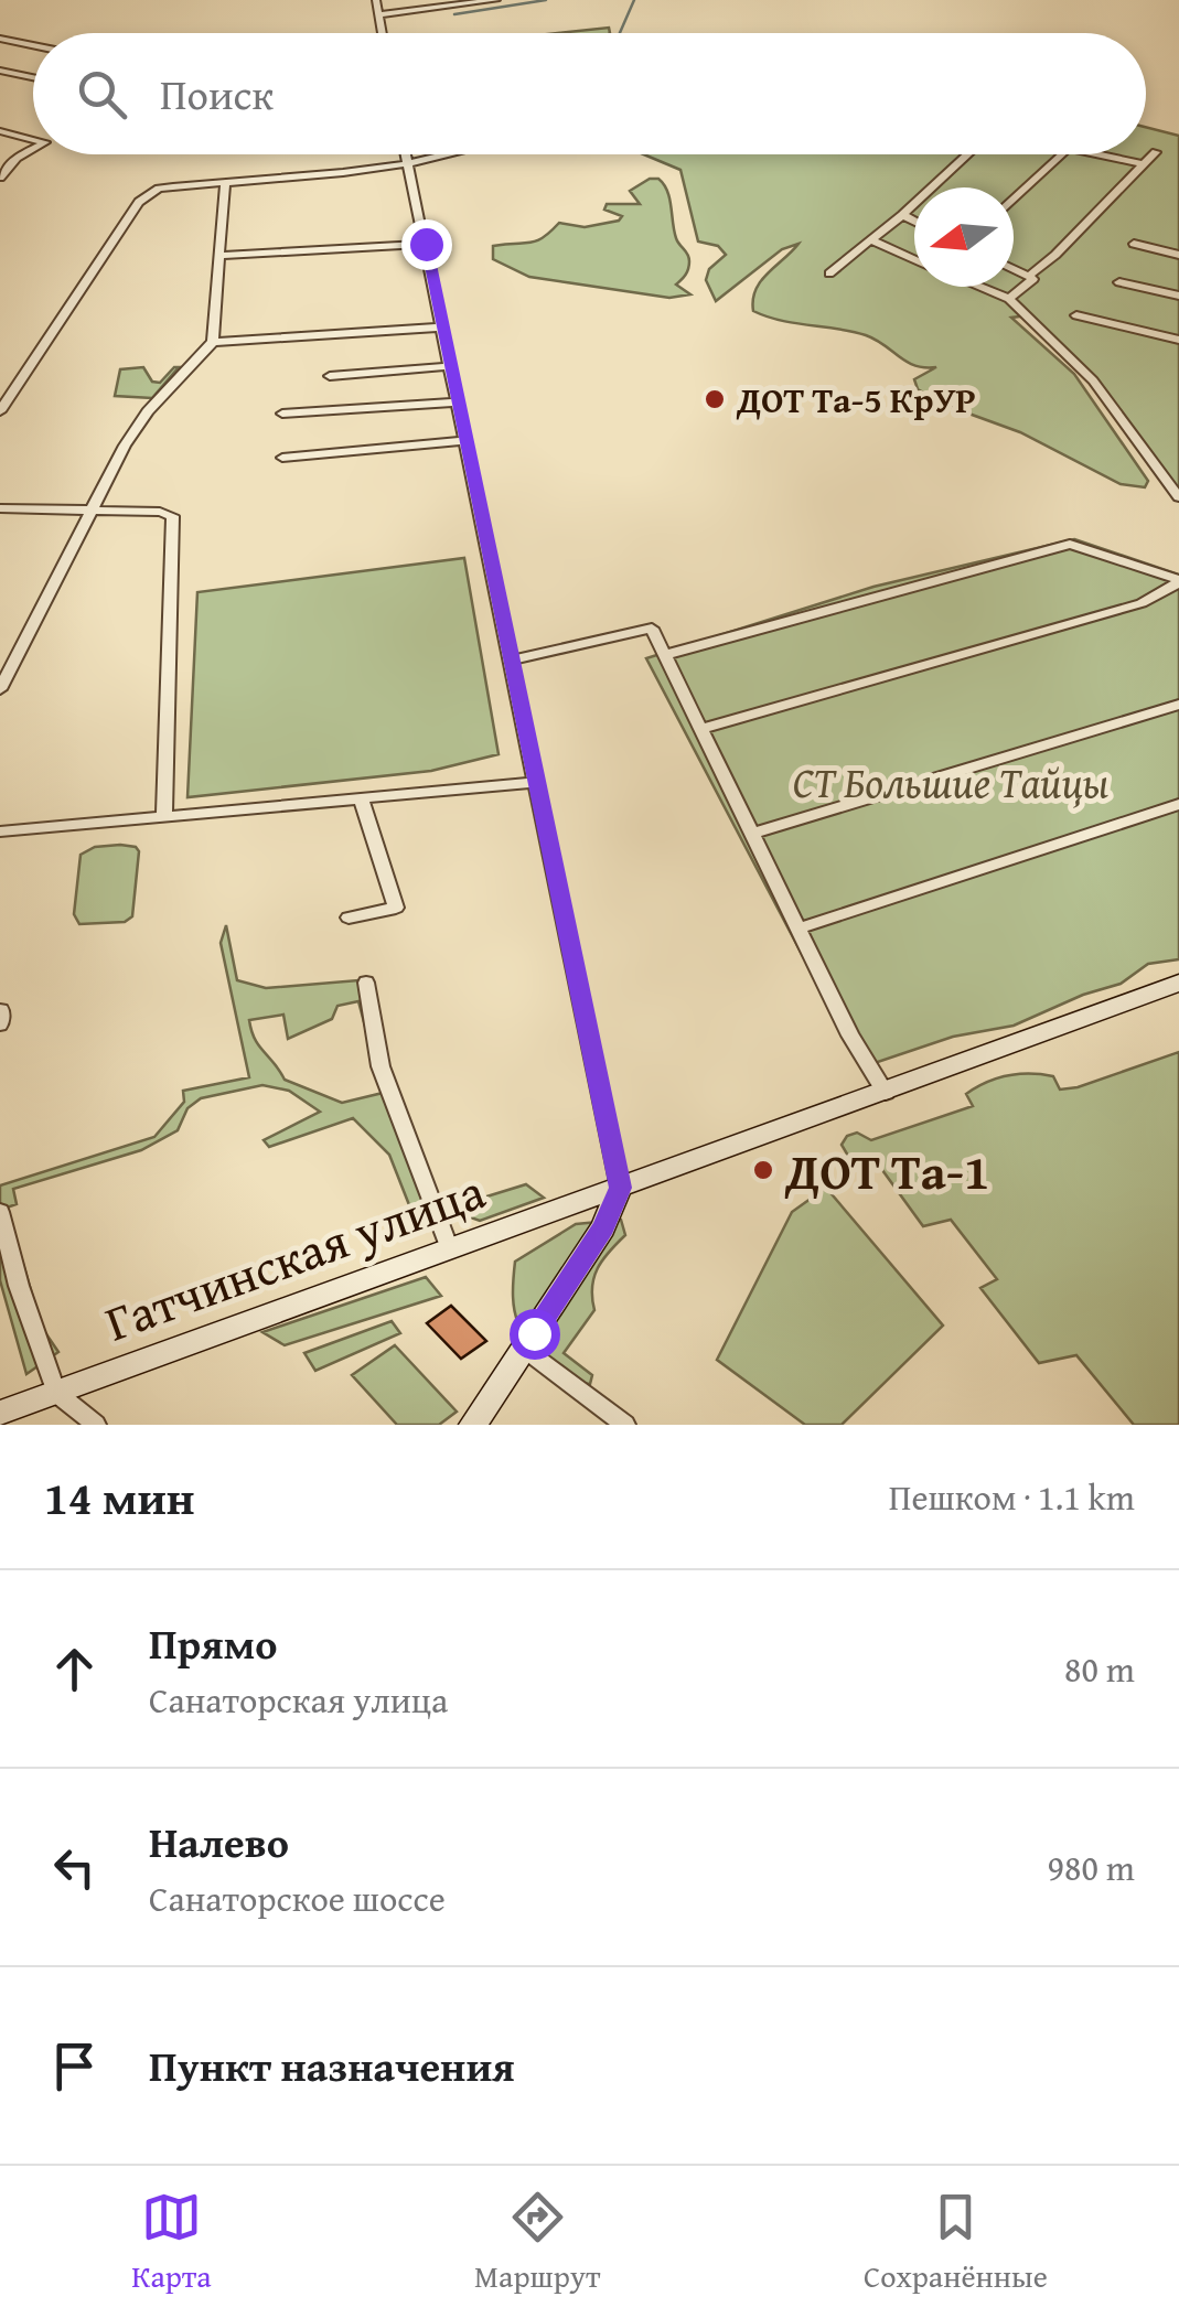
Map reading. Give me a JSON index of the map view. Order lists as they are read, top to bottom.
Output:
{
  "streets": {
    "main road": ["Гатчинская улица"]
  },
  "parks": ["СТ Большие Тайцы"],
  "places": ["ДОТ Та-5 КрУР", "ДОТ Та-1"],
  "north": "left",
  "page": {
    "search": "Поиск",
    "heading": ["14 мин", "Пешком · 1.1 km"],
    "list": [
      ["Прямо", "Санаторская улица", "80 m"],
      ["Налево", "Санаторское шоссе", "980 m"],
      "Пункт назначения"
    ],
    "nav": ["Карта", "Маршрут", "Сохранённые"]
  }
}
